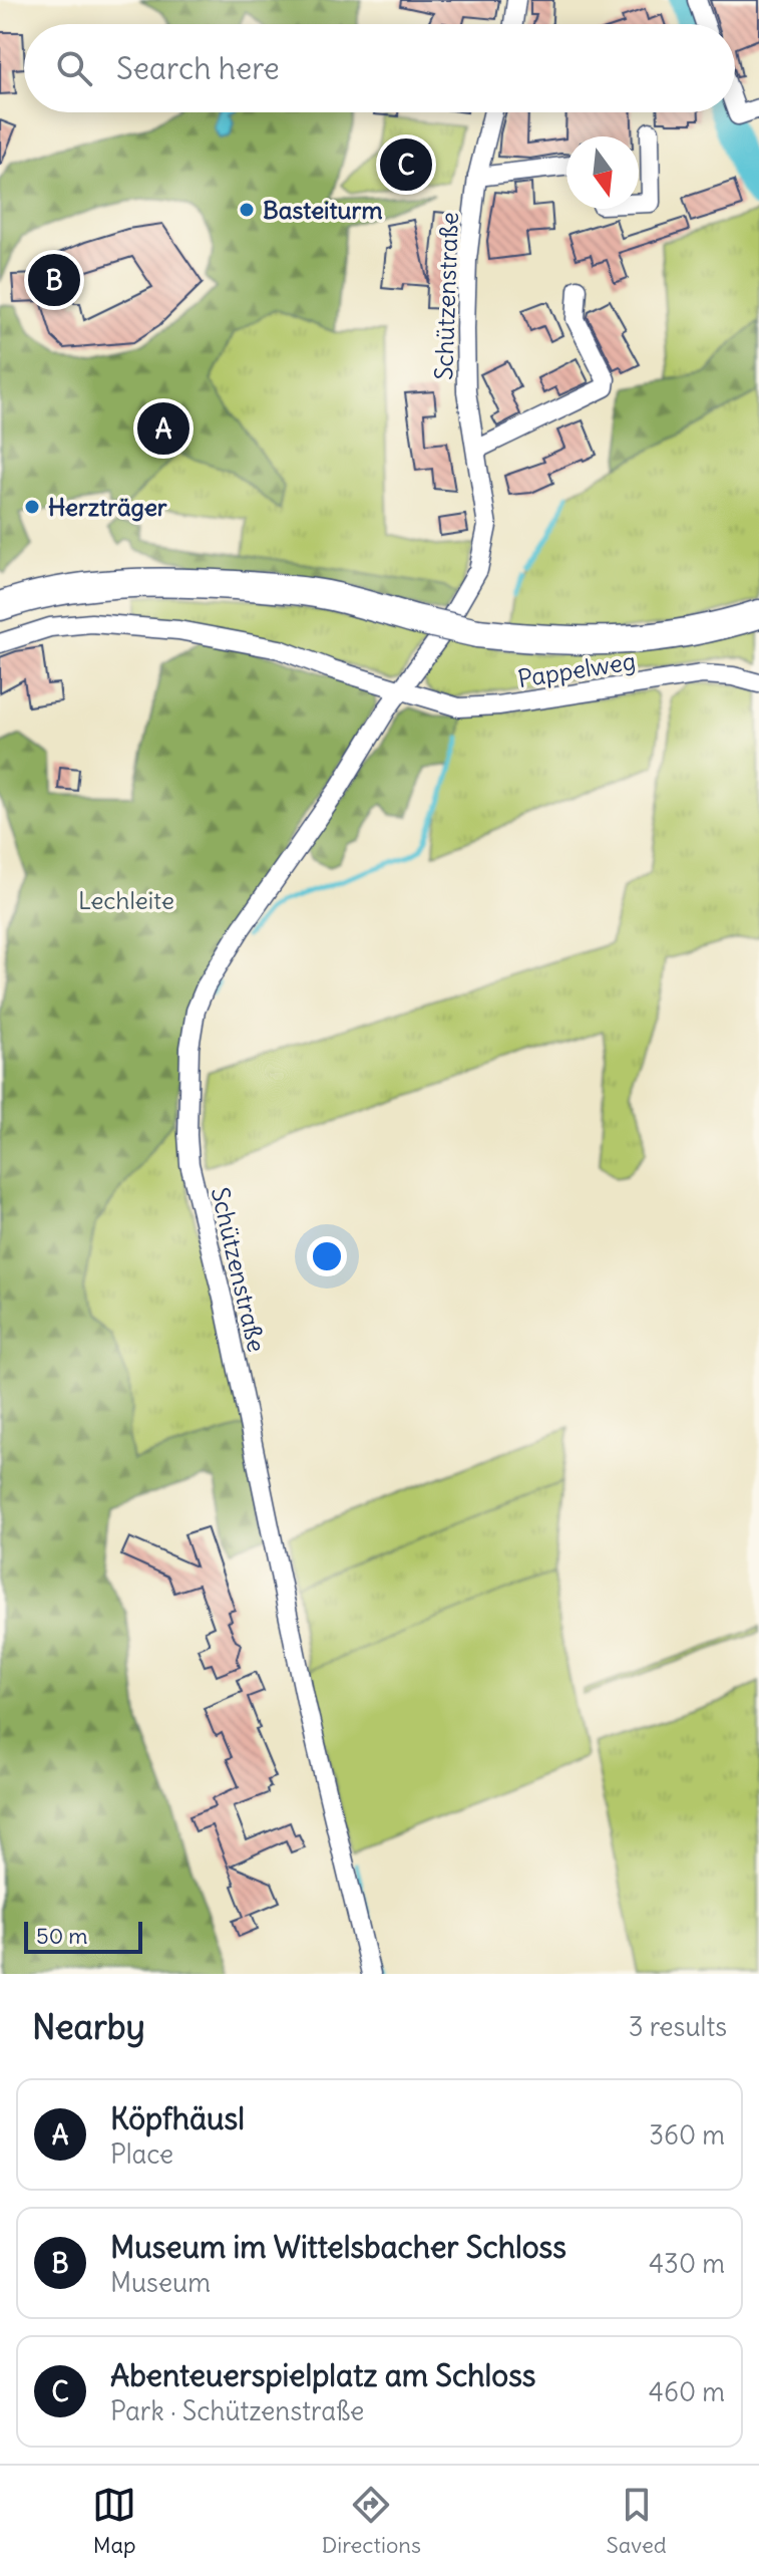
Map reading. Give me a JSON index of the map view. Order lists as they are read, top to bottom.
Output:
{
  "streets": {
    "street": ["Schützenstraße", "Pappelweg"]
  },
  "crossings": [
    ["Schützenstraße", "Pappelweg"]
  ],
  "parks": ["Lechleite"],
  "places": ["Basteiturm", "Herzträger"],
  "scale_bar": "50 m",
  "north": "bottom",
  "page": {
    "search": "Search here",
    "pins": ["C", "B", "A"],
    "scale": "50 m",
    "heading": ["Nearby", "3 results"],
    "list": [
      {
        "mark": "A",
        "name": "Köpfhäusl",
        "note": "Place",
        "value": "360 m"
      },
      {
        "mark": "B",
        "name": "Museum im Wittelsbacher Schloss",
        "note": "Museum",
        "value": "430 m"
      },
      {
        "mark": "C",
        "name": "Abenteuerspielplatz am Schloss",
        "note": "Park · Schützenstraße",
        "value": "460 m"
      }
    ],
    "nav": ["Map", "Directions", "Saved"]
  }
}
